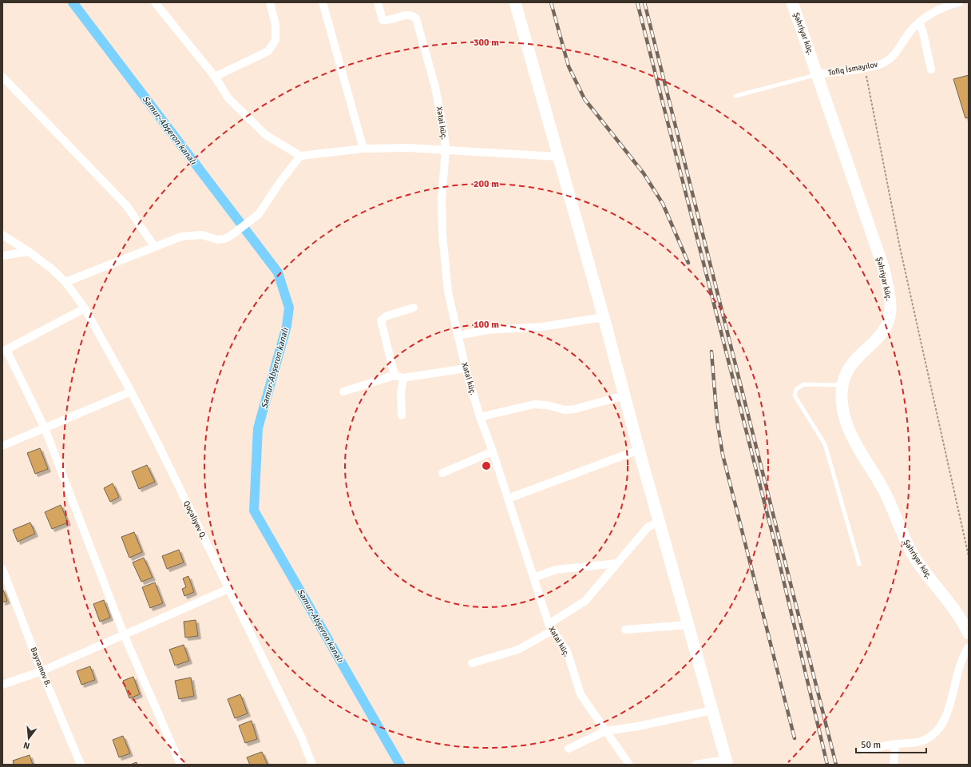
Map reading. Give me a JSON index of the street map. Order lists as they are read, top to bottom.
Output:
{
  "streets": {
    "street": [
      "Şəhriyar küç.",
      "Tofiq İsmayılov",
      "Xətai küç.",
      "Qoçəliyev Q.",
      "Bayramov B."
    ]
  },
  "crossings": [
    ["Şəhriyar küç.", "Tofiq İsmayılov"]
  ],
  "water": ["Samur-Abşeron kanalı"],
  "scale_bar": "50 m",
  "north": "bottom",
  "rings": ["300 m", "200 m", "100 m"]
}
